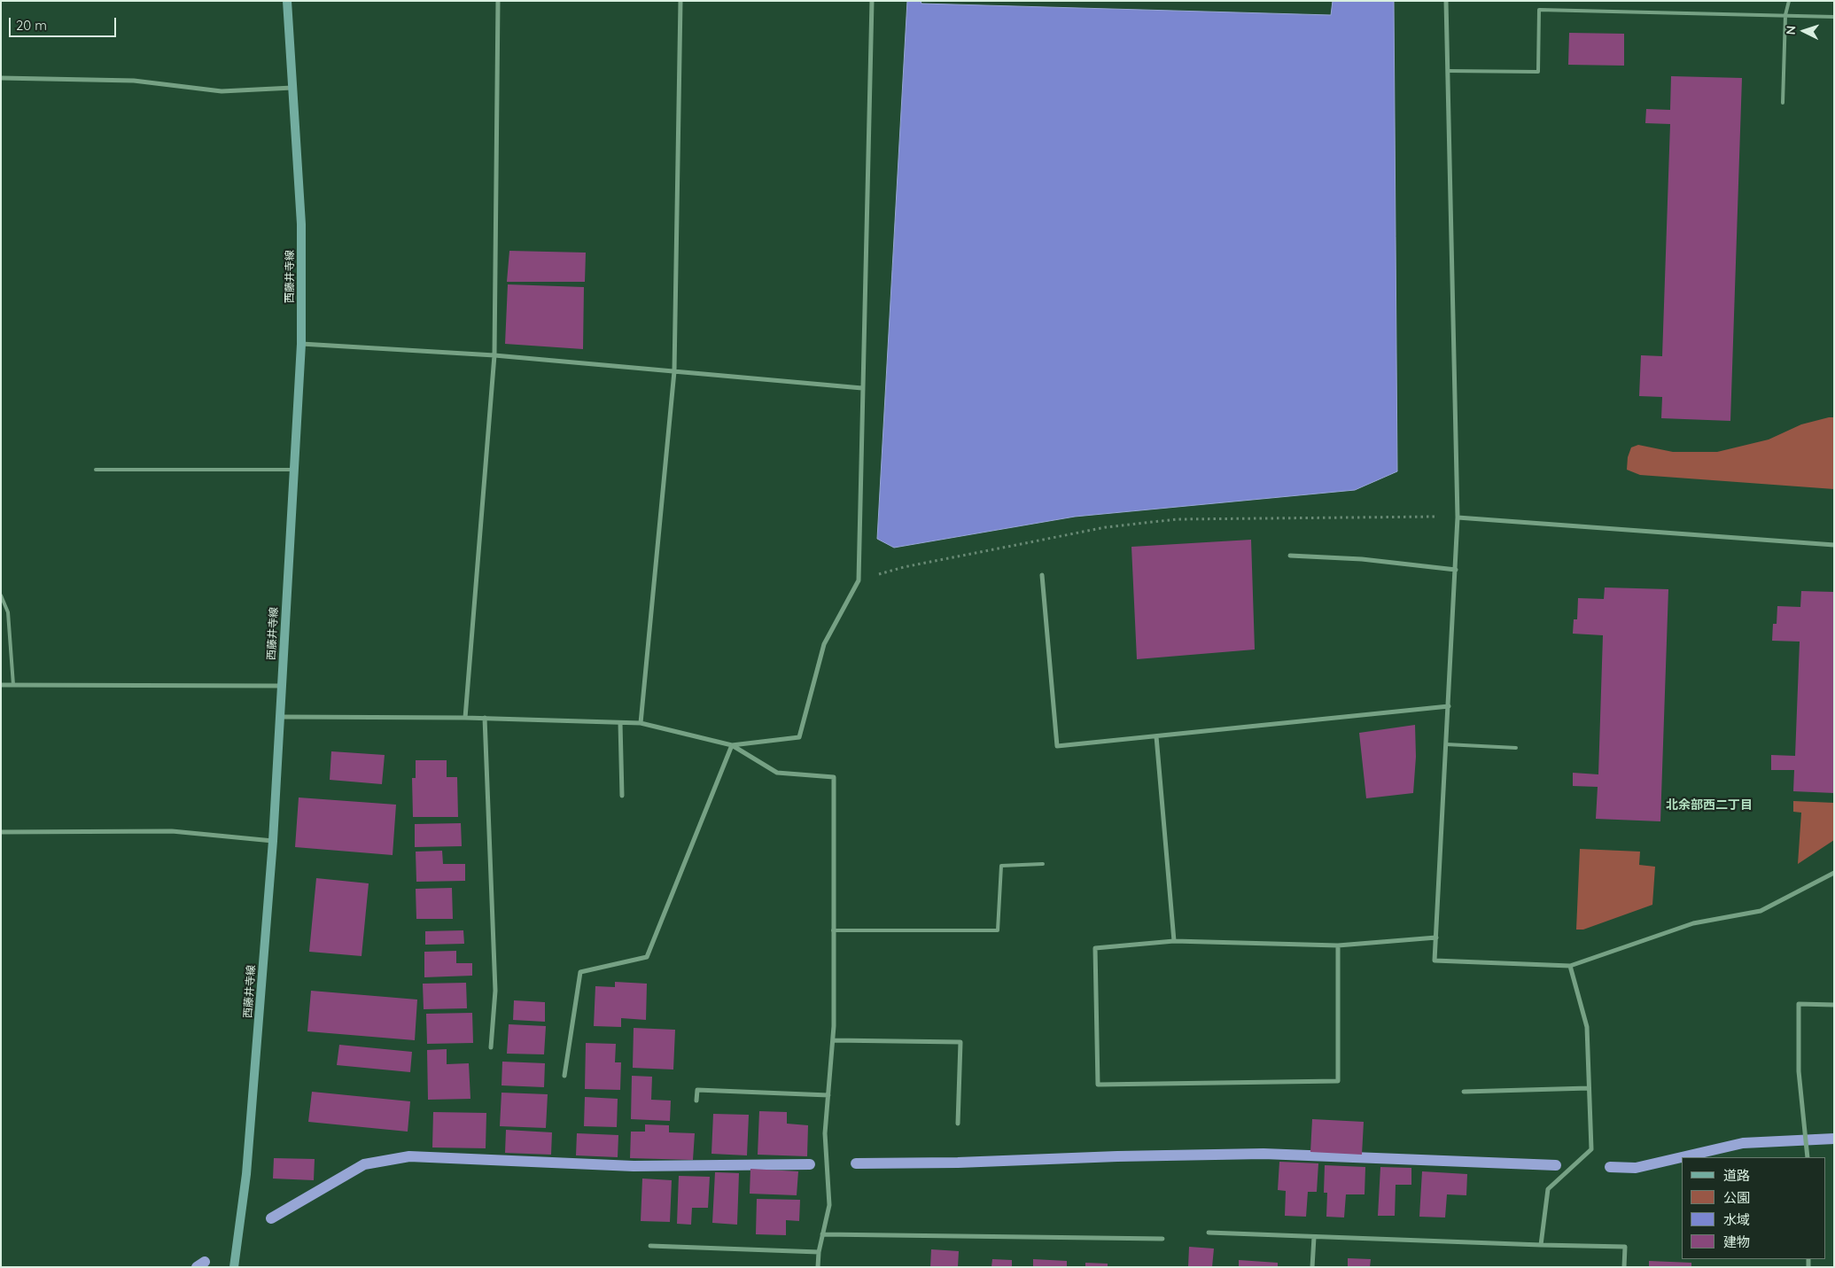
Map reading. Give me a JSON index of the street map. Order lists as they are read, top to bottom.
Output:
{
  "streets": {
    "main road": ["西藤井寺線"]
  },
  "districts": ["北余部西二丁目"],
  "legend": [
    "道路",
    "公園",
    "水域",
    "建物"
  ],
  "scale_bar": "20 m",
  "north": "left"
}
